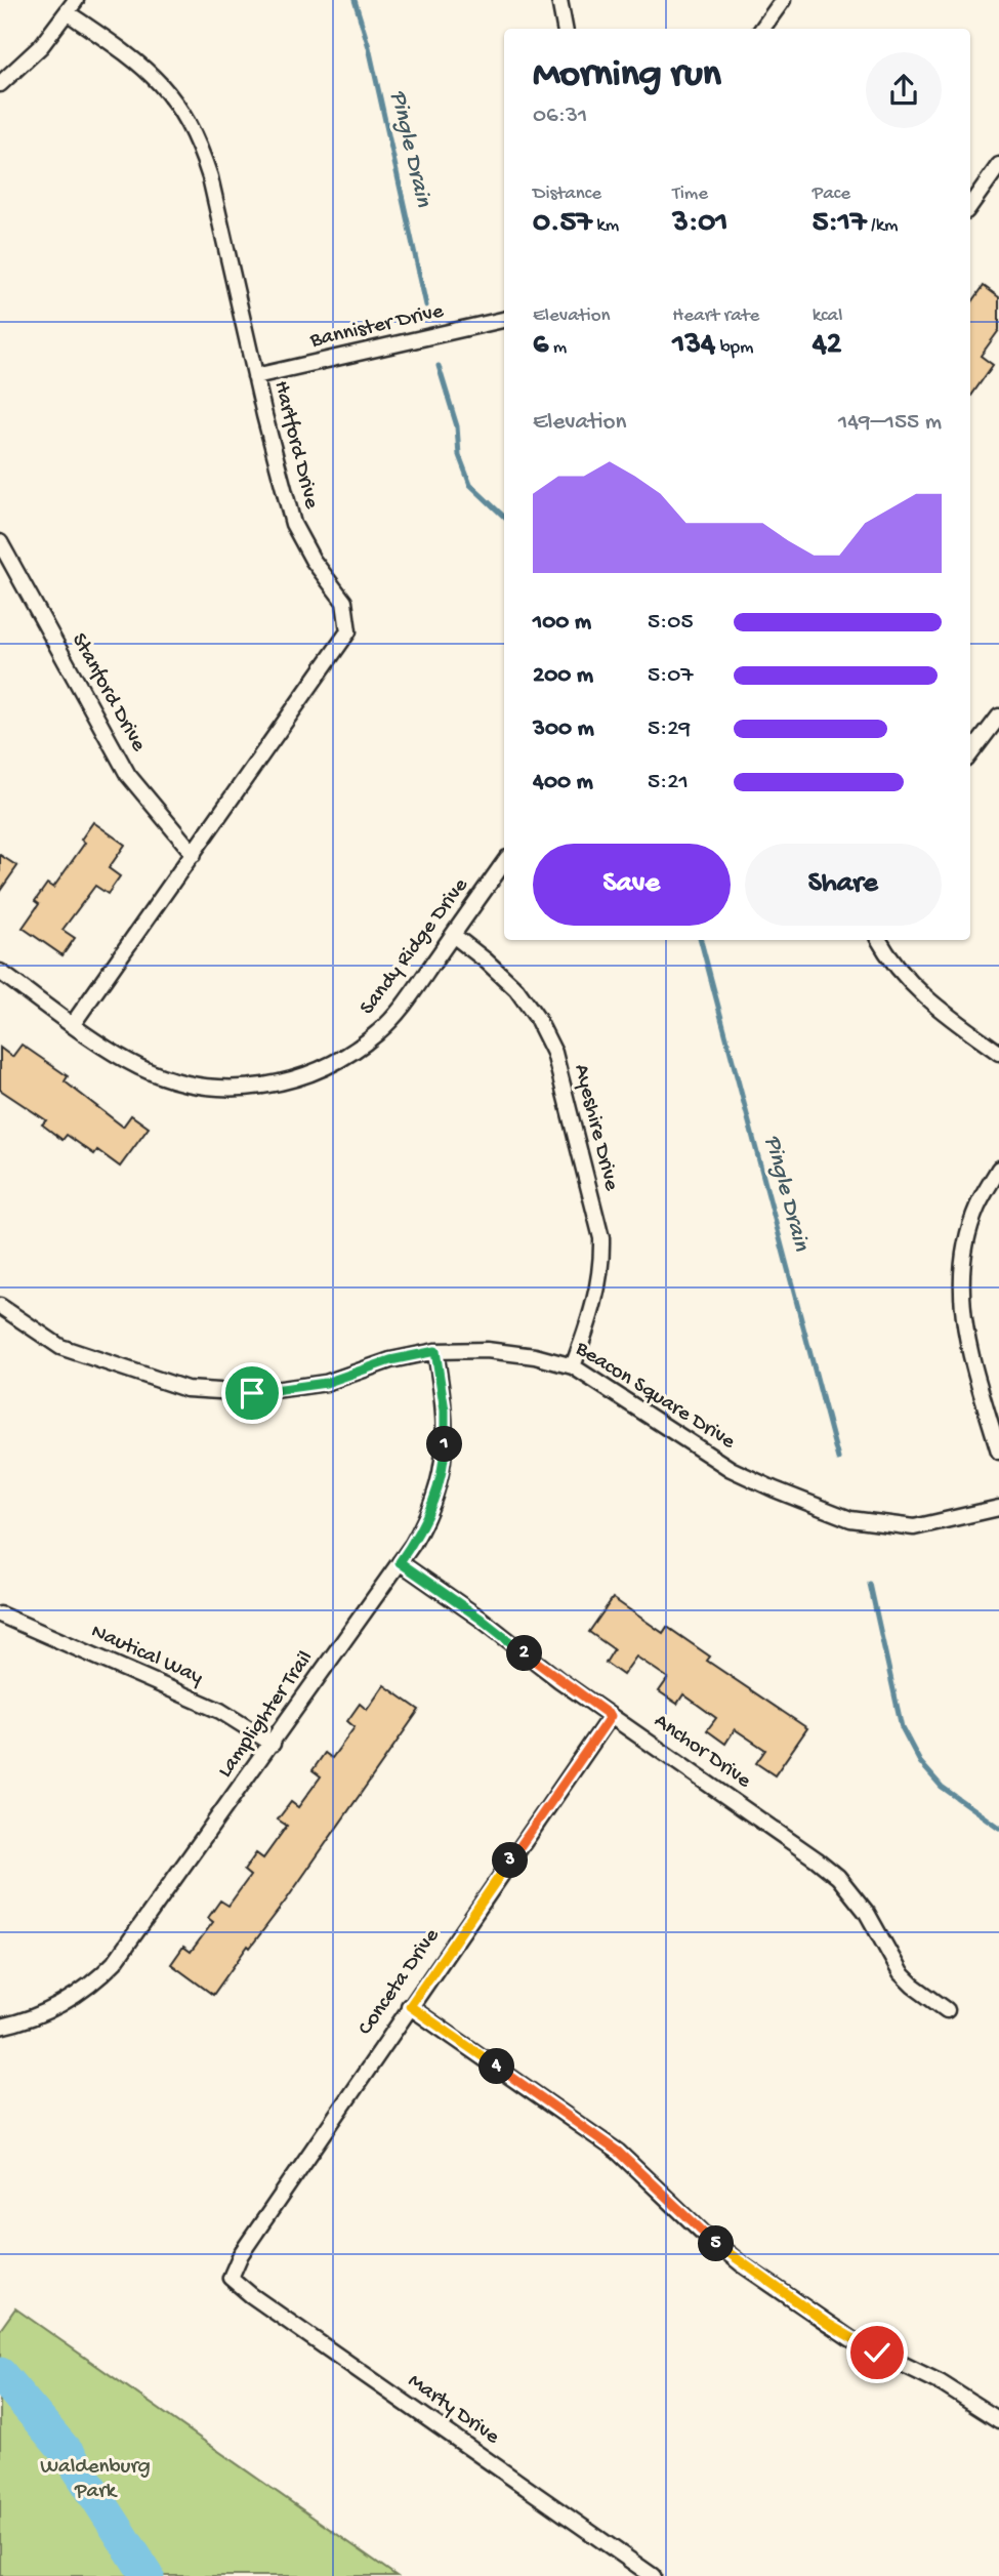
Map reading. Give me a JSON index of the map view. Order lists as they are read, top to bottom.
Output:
{
  "streets": {
    "street": [
      "Bannister Drive",
      "Hartford Drive",
      "Stanford Drive",
      "Sandy Ridge Drive",
      "Ayeshire Drive",
      "Beacon Square Drive",
      "Nautical Way",
      "Lamplighter Trail",
      "Anchor Drive",
      "Conceta Drive",
      "Marty Drive"
    ]
  },
  "crossings": [
    ["Bannister Drive", "Hartford Drive"],
    ["Hartford Drive", "Stanford Drive"],
    ["Hartford Drive", "Sandy Ridge Drive"],
    ["Sandy Ridge Drive", "Ayeshire Drive"],
    ["Ayeshire Drive", "Beacon Square Drive"],
    ["Beacon Square Drive", "Lamplighter Trail"],
    ["Nautical Way", "Lamplighter Trail"],
    ["Lamplighter Trail", "Anchor Drive"],
    ["Anchor Drive", "Conceta Drive"],
    ["Conceta Drive", "Marty Drive"]
  ],
  "water": ["Pingle Drain"],
  "parks": ["Waldenburg Park"],
  "page": {
    "heading": ["Morning run", "06:31"],
    "stats": [
      ["Distance", "0.57 km"],
      ["Time", "3:01"],
      ["Pace", "5:17 /km"],
      ["Elevation", "6 m"],
      ["Heart rate", "134 bpm"],
      ["kcal", "42"]
    ],
    "chart": ["Elevation", "149–155 m"],
    "list": [
      {
        "name": "100 m",
        "note": "5:05"
      },
      {
        "name": "200 m",
        "note": "5:07"
      },
      {
        "name": "300 m",
        "note": "5:29"
      },
      {
        "name": "400 m",
        "note": "5:21"
      }
    ],
    "buttons": ["Save", "Share"],
    "pins": [
      "1",
      "2",
      "3",
      "4",
      "5"
    ]
  }
}
